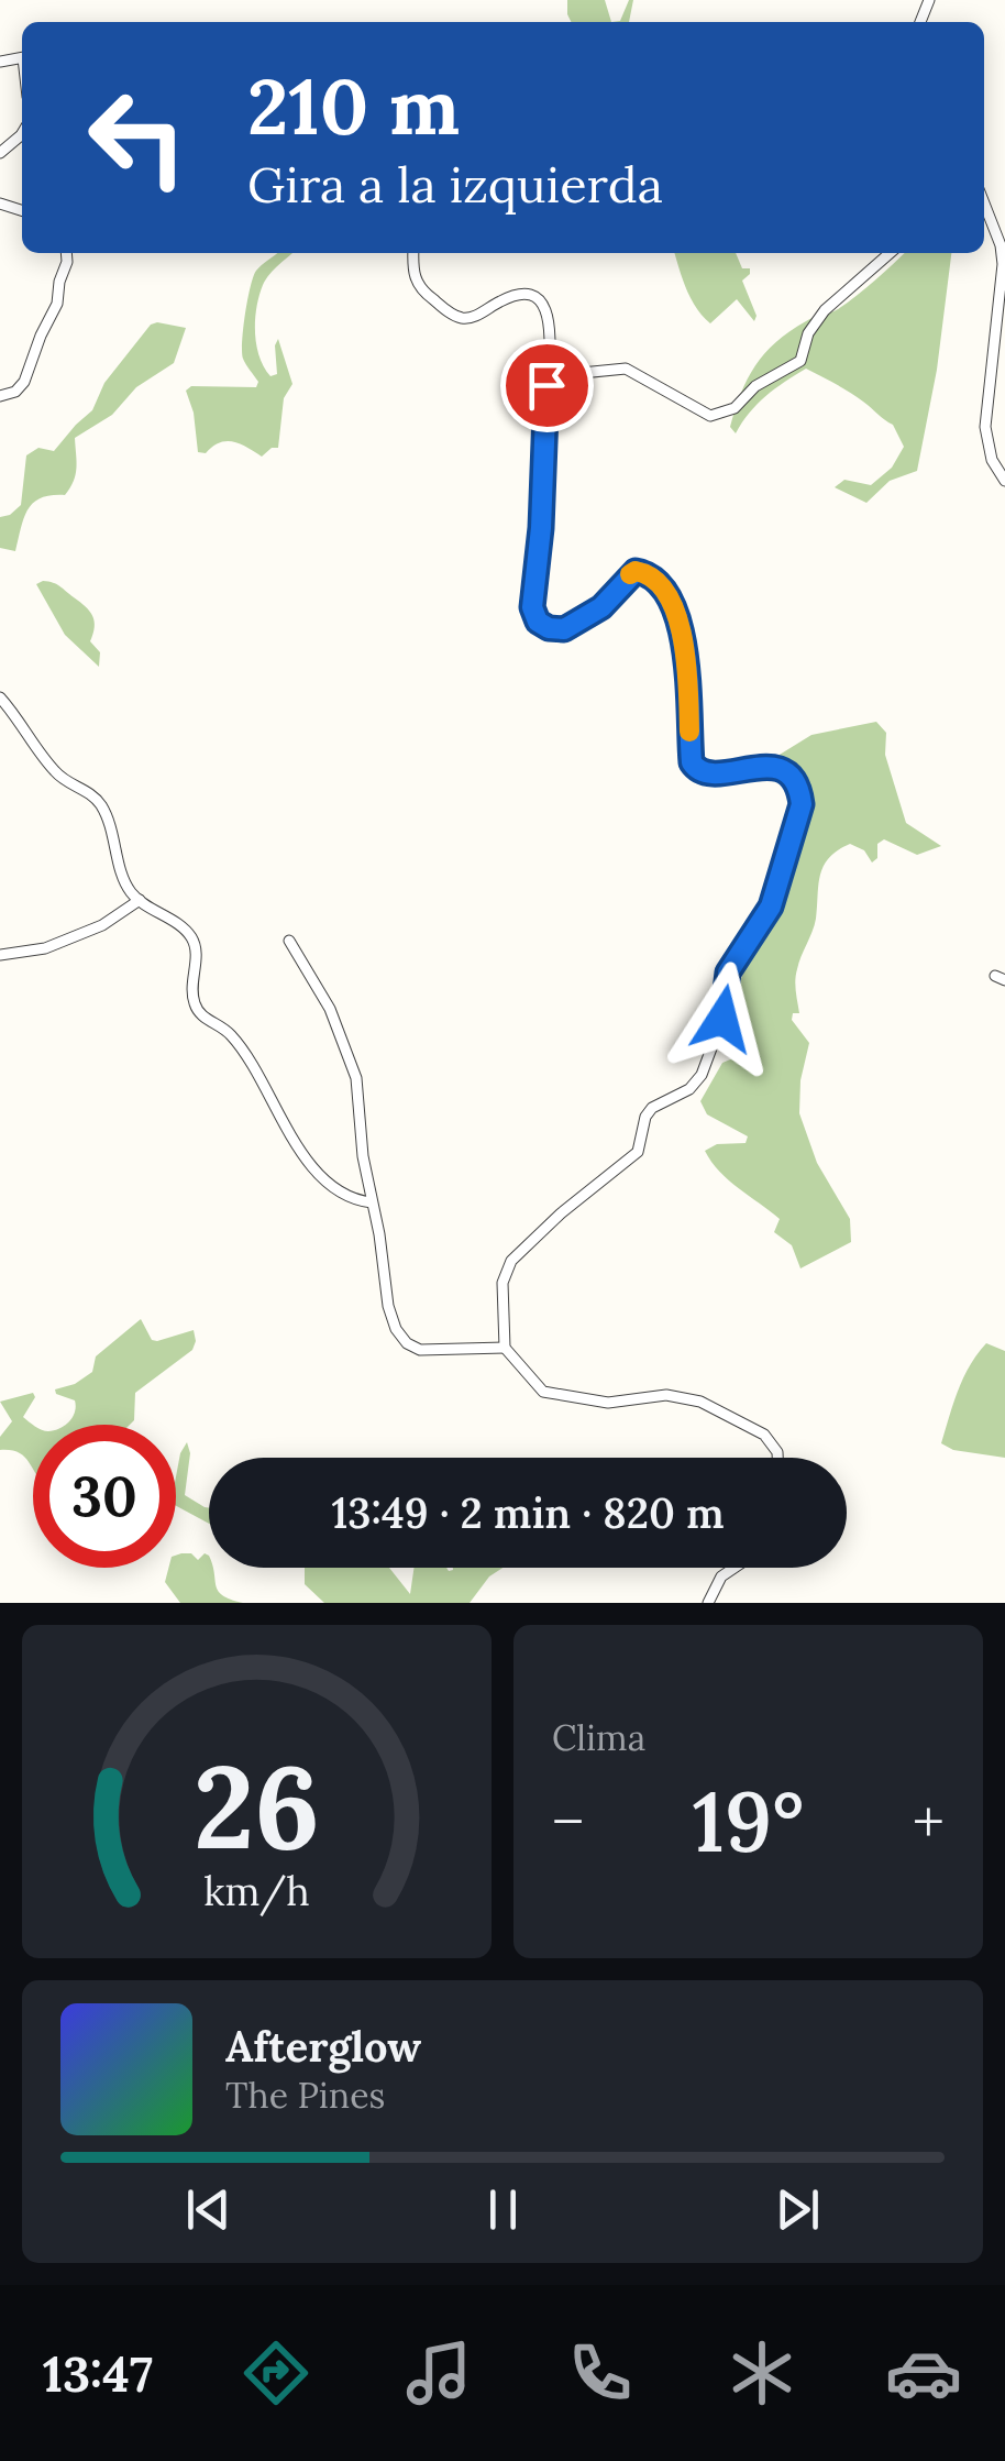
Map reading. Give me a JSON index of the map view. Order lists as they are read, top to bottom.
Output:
{
  "page": {
    "turn": ["210 m", "Gira a la izquierda"],
    "limit": "30",
    "trip": "13:49 · 2 min · 820 m",
    "tile": "Clima",
    "heat": ["−", "19°", "+"],
    "song": ["Afterglow", "The Pines"],
    "tabs": "13:47",
    "gauge": ["26", "km/h"]
  }
}
